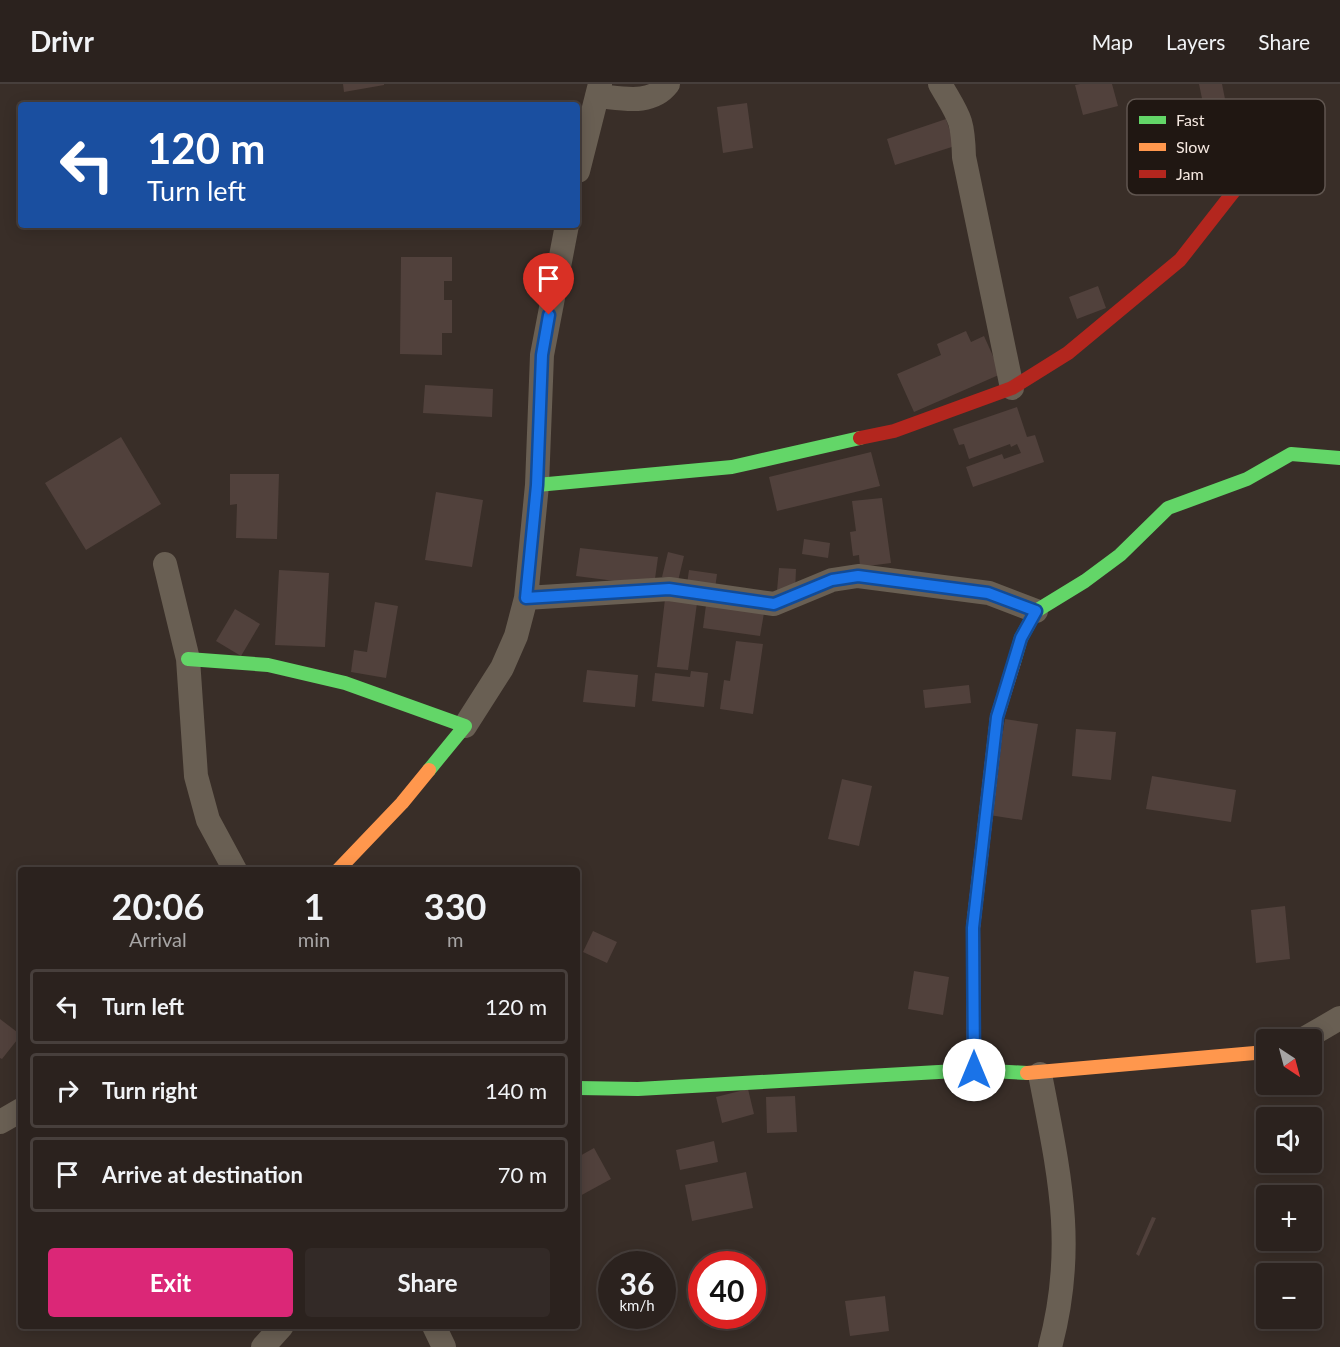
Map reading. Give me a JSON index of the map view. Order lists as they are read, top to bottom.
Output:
{
  "legend": ["Fast", "Slow", "Jam"],
  "north": "bottom right",
  "page": {
    "header": "Drivr",
    "nav": ["Map", "Layers", "Share"],
    "turn": ["120 m", "Turn left"],
    "eta": [
      "20:06",
      "Arrival",
      "1",
      "min",
      "330",
      "m"
    ],
    "list": [
      {
        "name": "Turn left",
        "value": "120 m"
      },
      {
        "name": "Turn right",
        "value": "140 m"
      },
      {
        "name": "Arrive at destination",
        "value": "70 m"
      }
    ],
    "map_buttons": ["+", "−"],
    "buttons": ["Exit", "Share"],
    "speed": "36 km/h",
    "limit": "40"
  }
}
